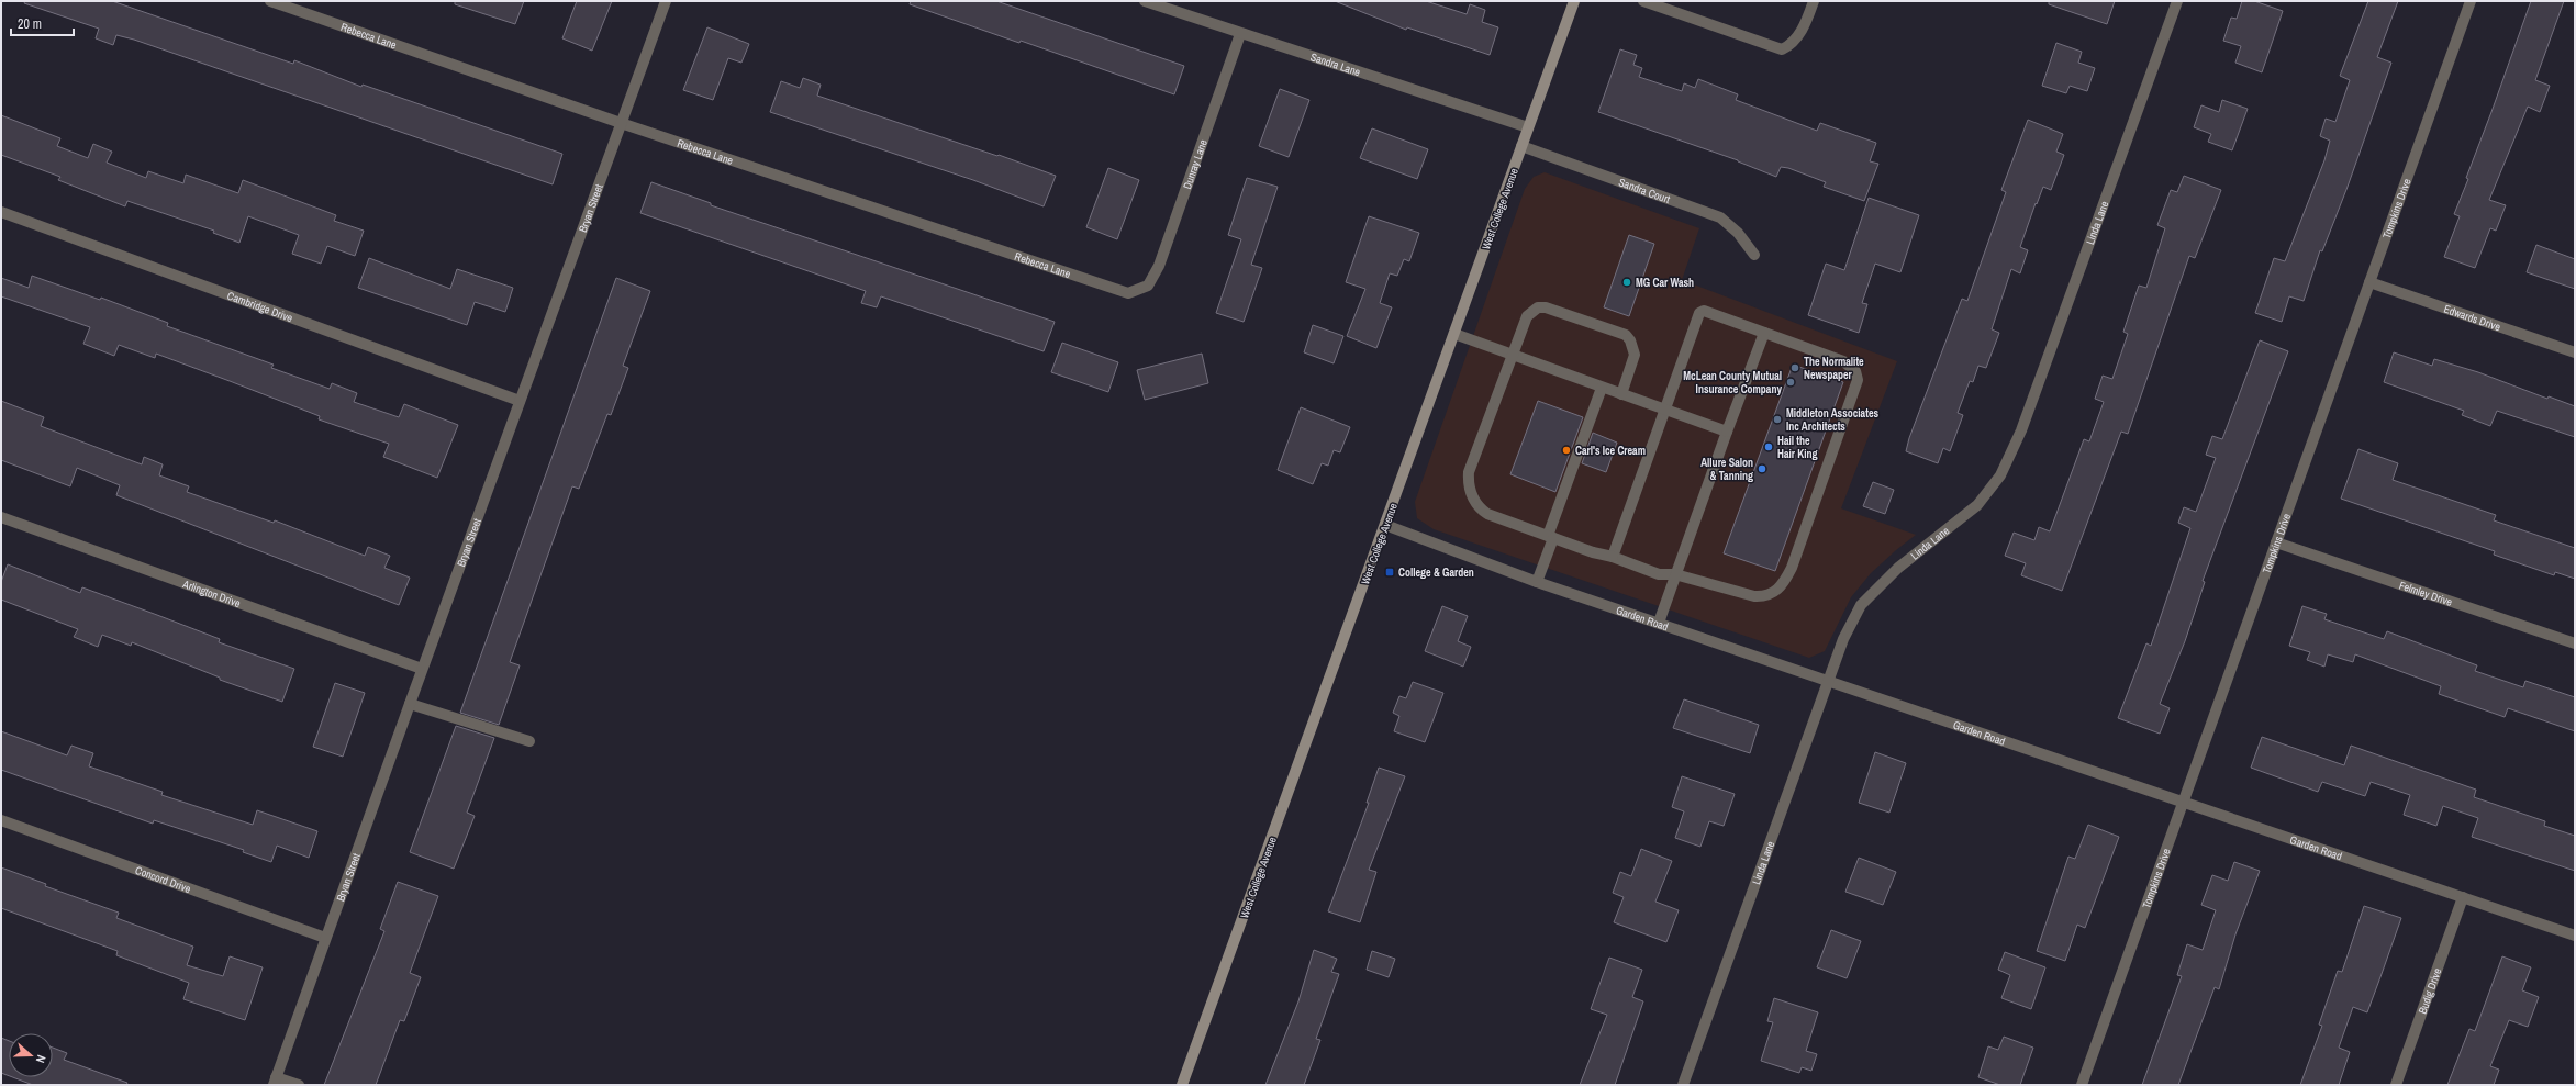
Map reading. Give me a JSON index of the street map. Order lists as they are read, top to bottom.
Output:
{
  "streets": {
    "main road": ["West College Avenue"],
    "street": [
      "Rebecca Lane",
      "Sandra Lane",
      "Dunray Lane",
      "Sandra Court",
      "Tompkins Drive",
      "Bryan Street",
      "Linda Lane",
      "Cambridge Drive",
      "Edwards Drive",
      "Arlington Drive",
      "Felmley Drive",
      "Garden Road",
      "Concord Drive",
      "Budig Drive"
    ]
  },
  "crossings": [
    ["Rebecca Lane", "Dunray Lane"],
    ["Rebecca Lane", "Bryan Street"],
    ["Sandra Lane", "Dunray Lane"],
    ["Sandra Lane", "West College Avenue"],
    ["Sandra Court", "West College Avenue"],
    ["Tompkins Drive", "Edwards Drive"],
    ["Tompkins Drive", "Felmley Drive"],
    ["Tompkins Drive", "Garden Road"],
    ["Bryan Street", "Cambridge Drive"],
    ["Bryan Street", "Arlington Drive"],
    ["Bryan Street", "Concord Drive"],
    ["West College Avenue", "Garden Road"],
    ["Linda Lane", "Garden Road"],
    ["Garden Road", "Budig Drive"]
  ],
  "places": {
    "other": [
      "MG Car Wash",
      "The Normalite Newspaper",
      "McLean County Mutual Insurance Company",
      "Middleton Associates Inc Architects",
      "Hail the Hair King",
      "Carl's Ice Cream",
      "Allure Salon & Tanning"
    ],
    "transit": ["College & Garden"]
  },
  "scale_bar": "20 m",
  "north": "right"
}
